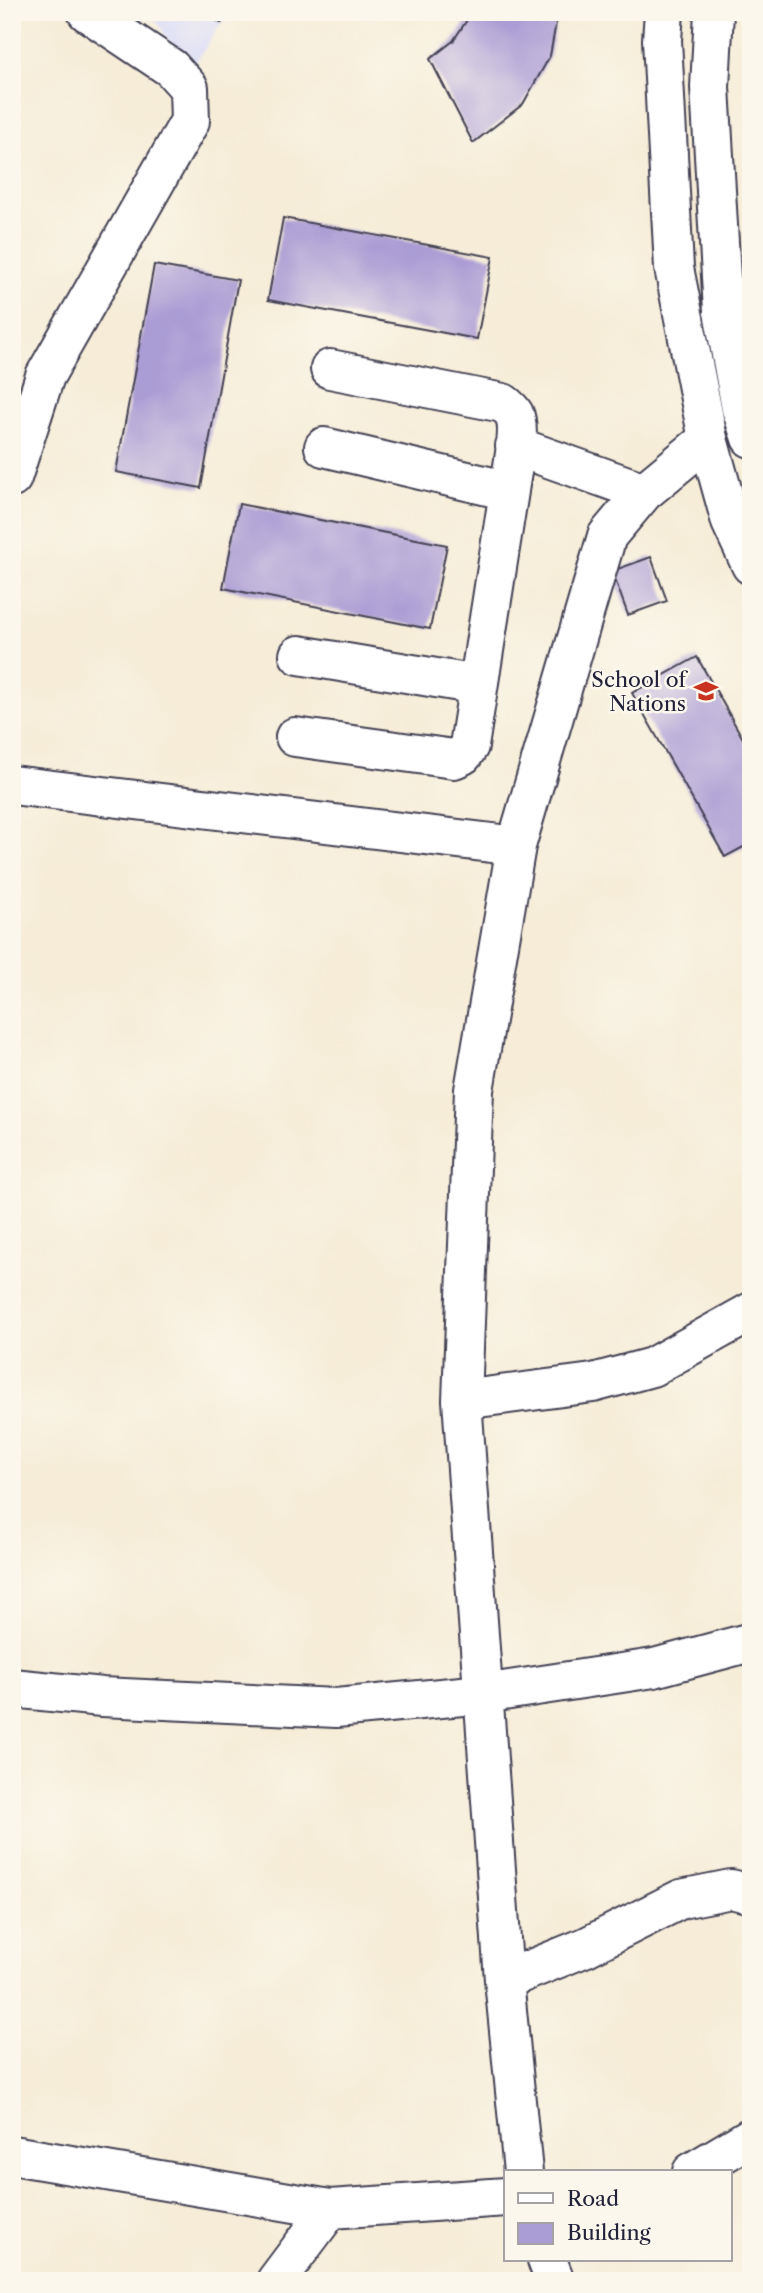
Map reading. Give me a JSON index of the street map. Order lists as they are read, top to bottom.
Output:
{
  "places": {
    "school or university": ["School of Nations"]
  },
  "legend": ["Road", "Building"]
}
